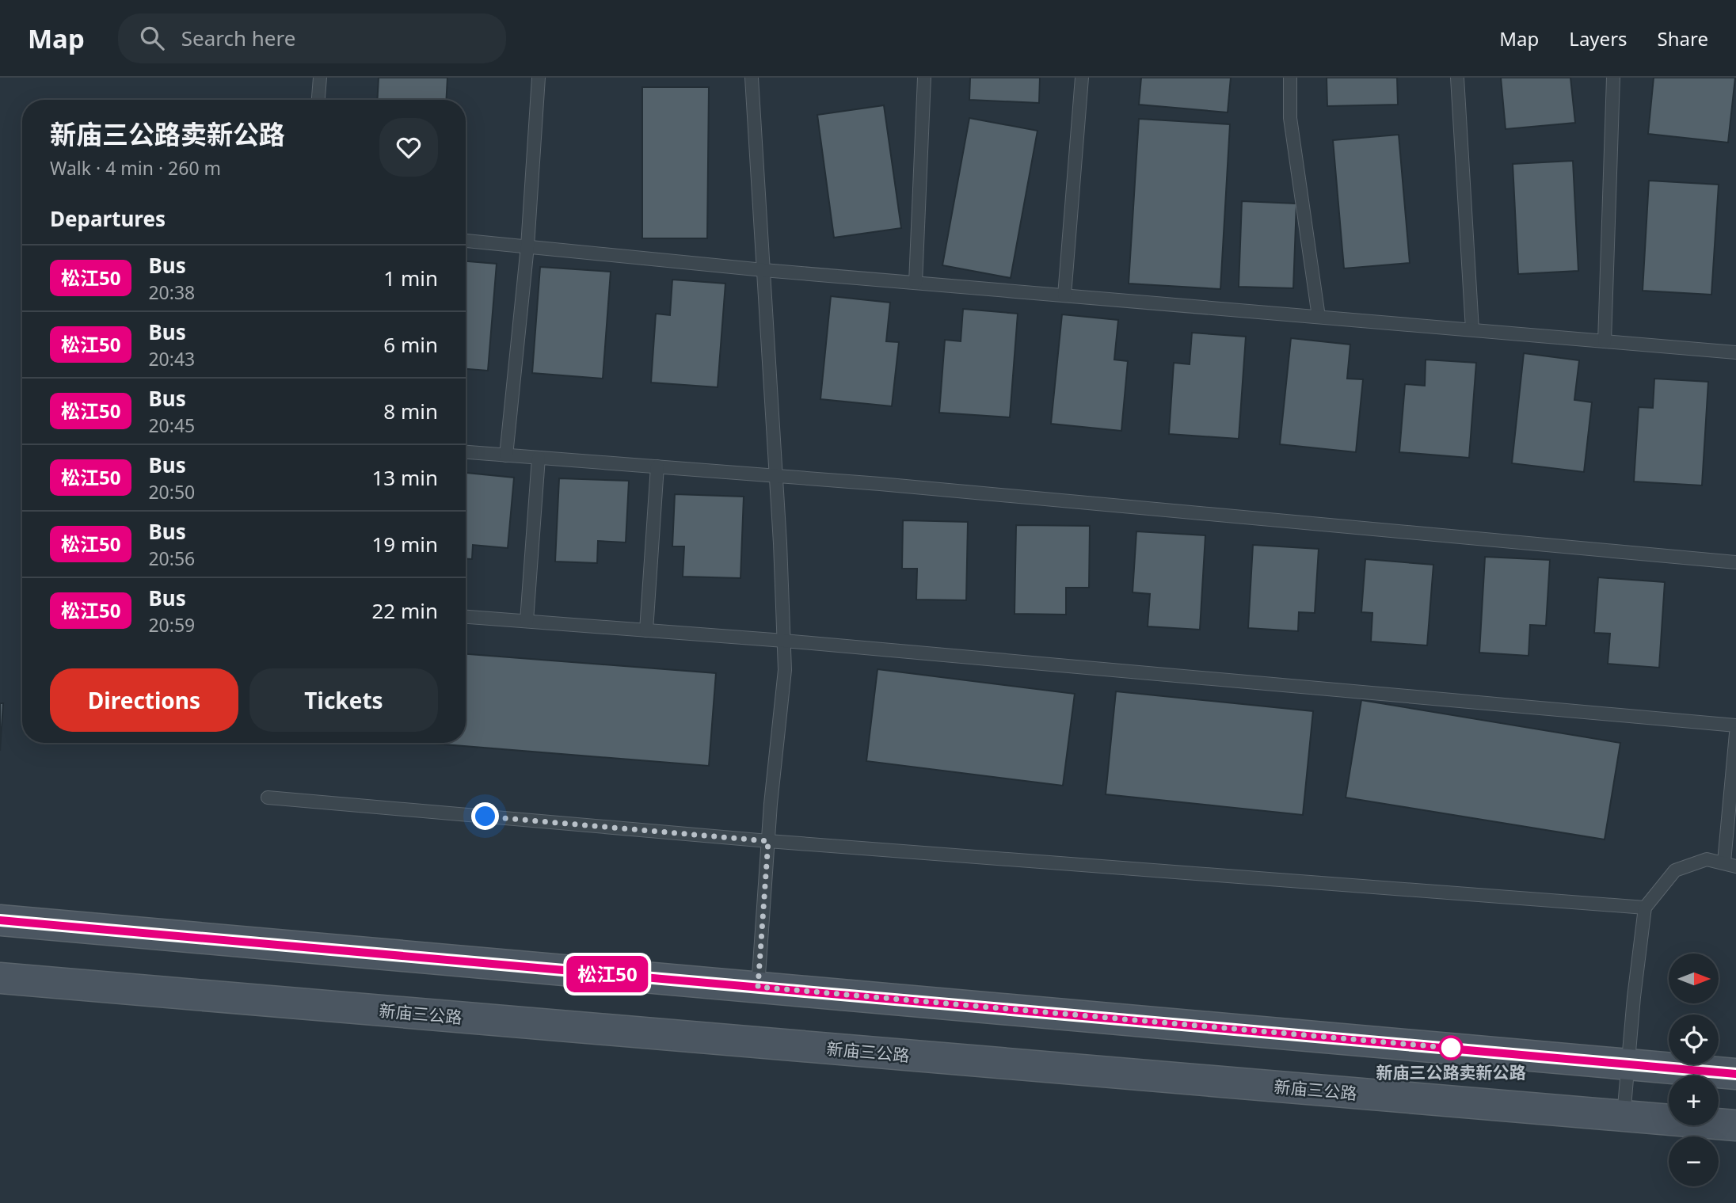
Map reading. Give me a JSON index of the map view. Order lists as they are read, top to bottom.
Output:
{
  "streets": {
    "main road": ["新庙三公路"]
  },
  "places": ["新庙三公路卖新公路"],
  "lines": ["bus line 松江50"],
  "north": "right",
  "page": {
    "header": "Map",
    "search": "Search here",
    "nav": ["Map", "Layers", "Share"],
    "on_map": "松江50",
    "heading": [
      ["新庙三公路卖新公路", "Walk · 4 min · 260 m"],
      "Departures"
    ],
    "list": [
      {
        "mark": "松江50",
        "name": "Bus",
        "note": "20:38",
        "value": "1 min"
      },
      {
        "mark": "松江50",
        "name": "Bus",
        "note": "20:43",
        "value": "6 min"
      },
      {
        "mark": "松江50",
        "name": "Bus",
        "note": "20:45",
        "value": "8 min"
      },
      {
        "mark": "松江50",
        "name": "Bus",
        "note": "20:50",
        "value": "13 min"
      },
      {
        "mark": "松江50",
        "name": "Bus",
        "note": "20:56",
        "value": "19 min"
      },
      {
        "mark": "松江50",
        "name": "Bus",
        "note": "20:59",
        "value": "22 min"
      }
    ],
    "buttons": ["Directions", "Tickets"],
    "map_buttons": ["+", "−"]
  }
}
